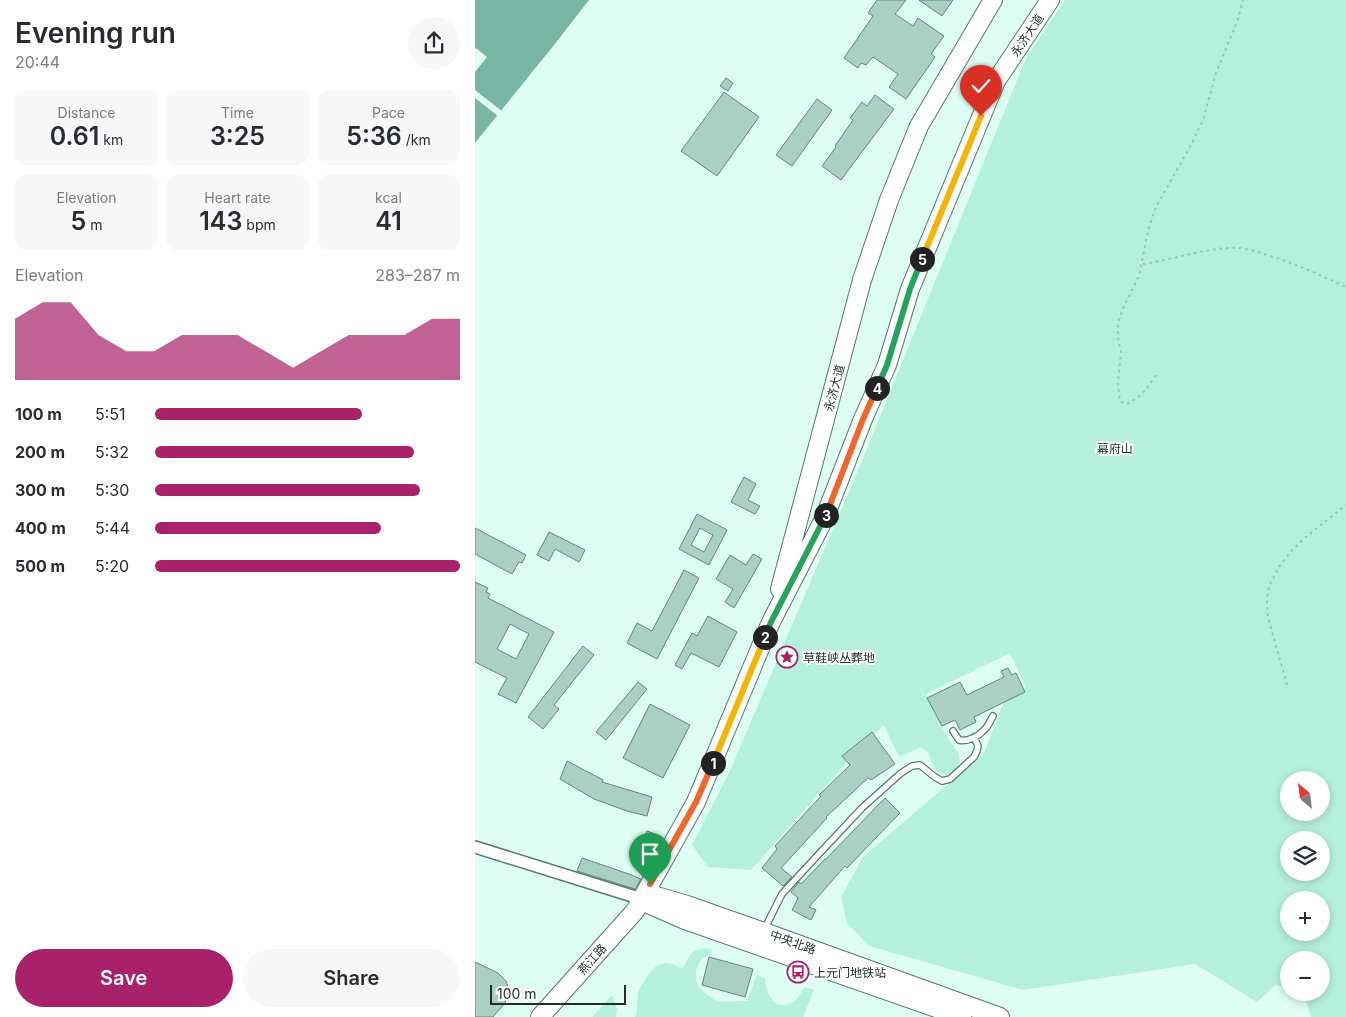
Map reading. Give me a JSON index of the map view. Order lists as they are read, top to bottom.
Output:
{
  "streets": {
    "main road": ["永济大道", "中央北路", "燕江路"]
  },
  "crossings": [
    ["永济大道", "中央北路"],
    ["永济大道", "燕江路"],
    ["中央北路", "燕江路"]
  ],
  "parks": ["幕府山"],
  "places": {
    "place": ["草鞋峡丛葬地"],
    "bus stop": ["上元门地铁站"]
  },
  "scale_bar": "100 m",
  "north": "top left",
  "page": {
    "heading": ["Evening run", "20:44"],
    "stats": [
      ["Distance", "0.61 km"],
      ["Time", "3:25"],
      ["Pace", "5:36 /km"],
      ["Elevation", "5 m"],
      ["Heart rate", "143 bpm"],
      ["kcal", "41"]
    ],
    "pins": [
      "5",
      "4",
      "3",
      "2",
      "1"
    ],
    "chart": ["Elevation", "283–287 m"],
    "list": [
      {
        "name": "100 m",
        "note": "5:51"
      },
      {
        "name": "200 m",
        "note": "5:32"
      },
      {
        "name": "300 m",
        "note": "5:30"
      },
      {
        "name": "400 m",
        "note": "5:44"
      },
      {
        "name": "500 m",
        "note": "5:20"
      }
    ],
    "map_buttons": ["+", "−"],
    "buttons": ["Save", "Share"],
    "scale": "100 m"
  }
}
